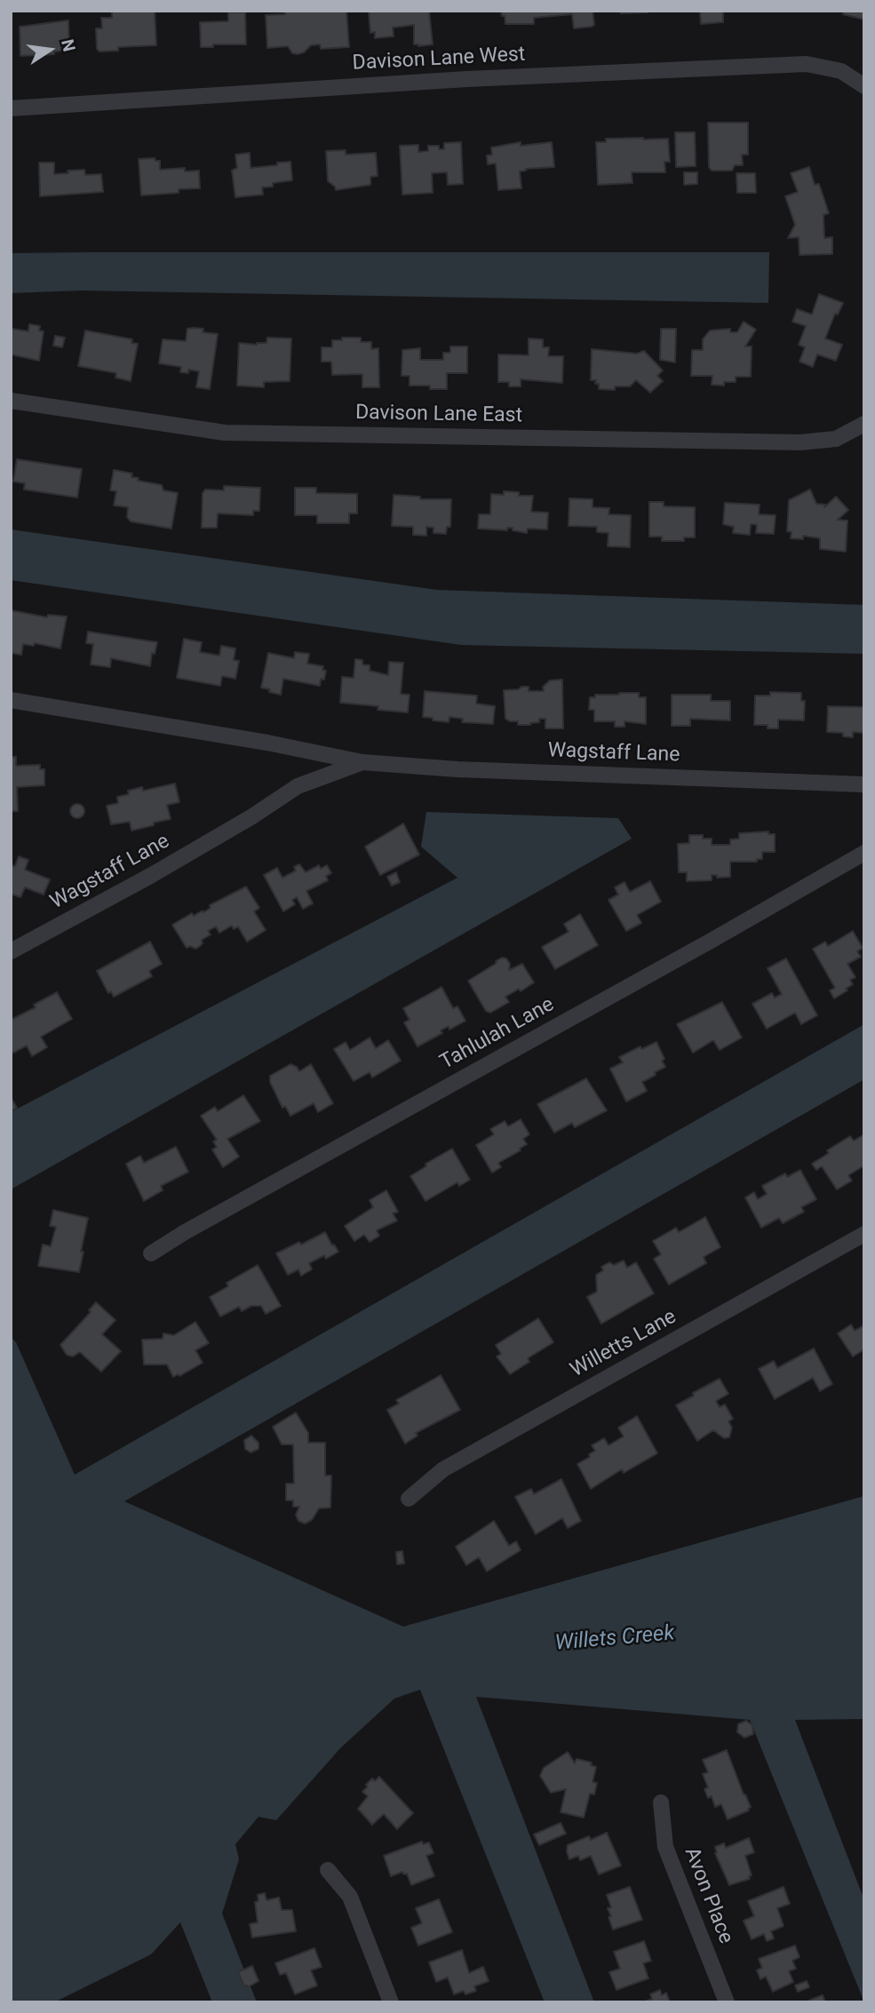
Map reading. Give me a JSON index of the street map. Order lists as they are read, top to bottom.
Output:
{
  "streets": {
    "street": [
      "Davison Lane West",
      "Davison Lane East",
      "Wagstaff Lane",
      "Tahlulah Lane",
      "Willetts Lane",
      "Avon Place"
    ]
  },
  "water": ["Willets Creek"],
  "north": "right"
}
